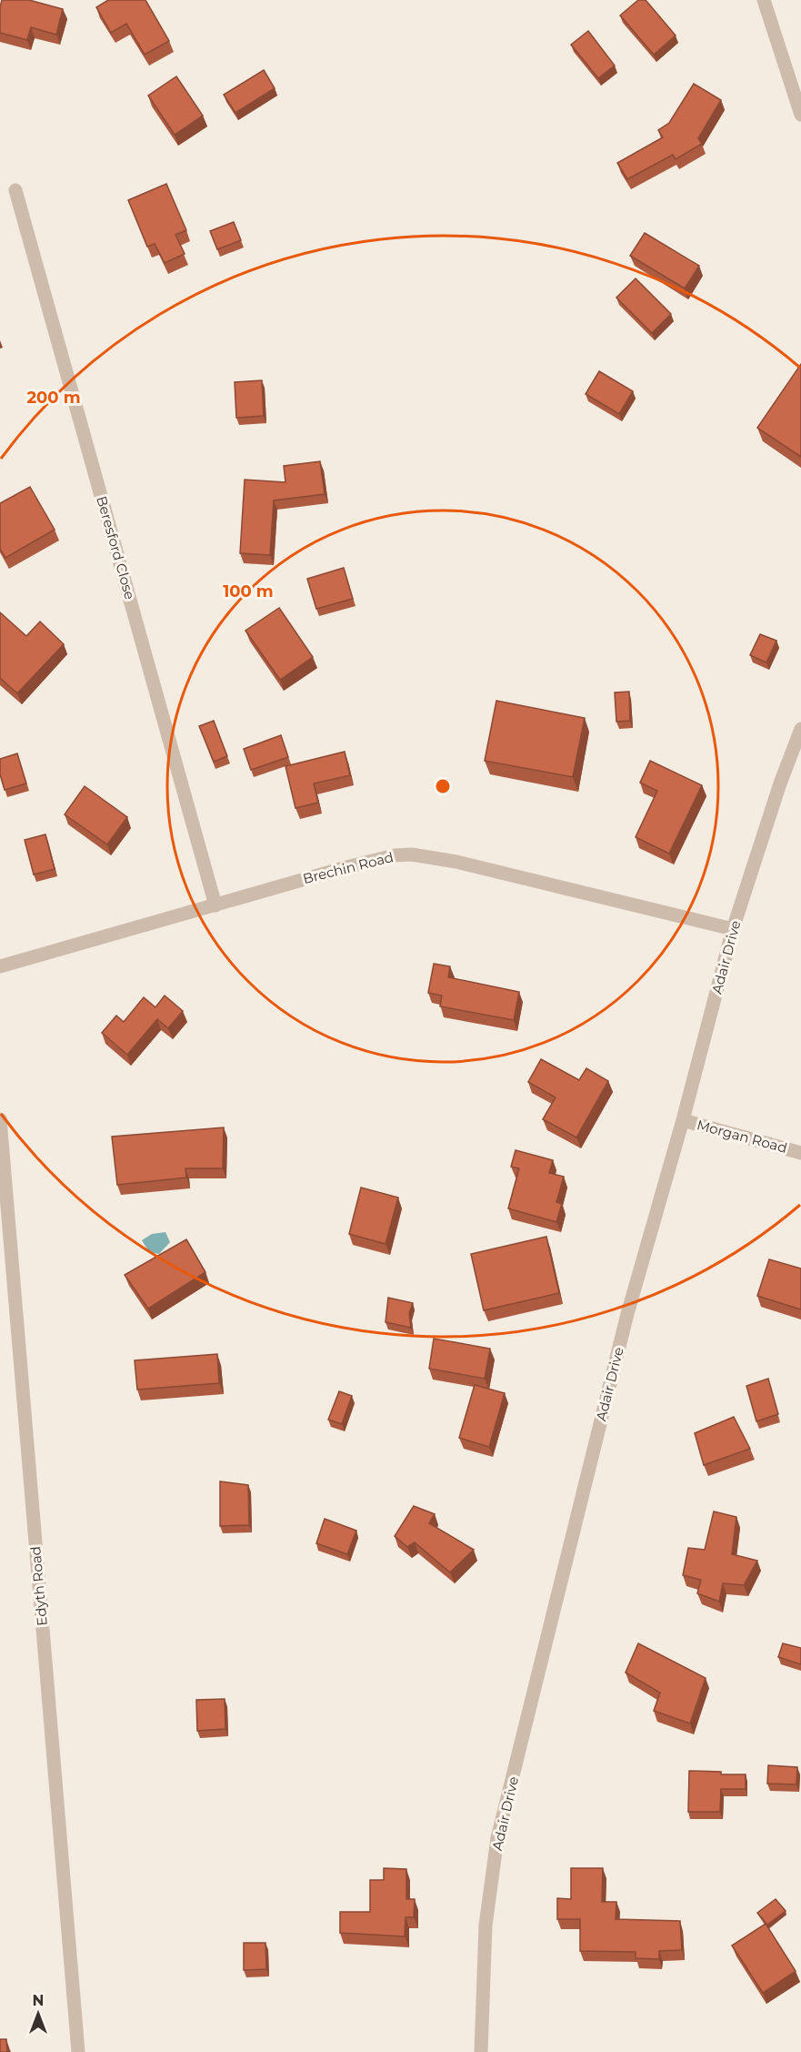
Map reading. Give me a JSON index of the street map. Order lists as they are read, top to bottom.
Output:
{
  "streets": {
    "street": [
      "Beresford Close",
      "Brechin Road",
      "Adair Drive",
      "Morgan Road",
      "Edyth Road"
    ]
  },
  "crossings": [
    ["Beresford Close", "Brechin Road"],
    ["Brechin Road", "Adair Drive"],
    ["Adair Drive", "Morgan Road"]
  ],
  "north": "top",
  "rings": ["200 m", "100 m"]
}
